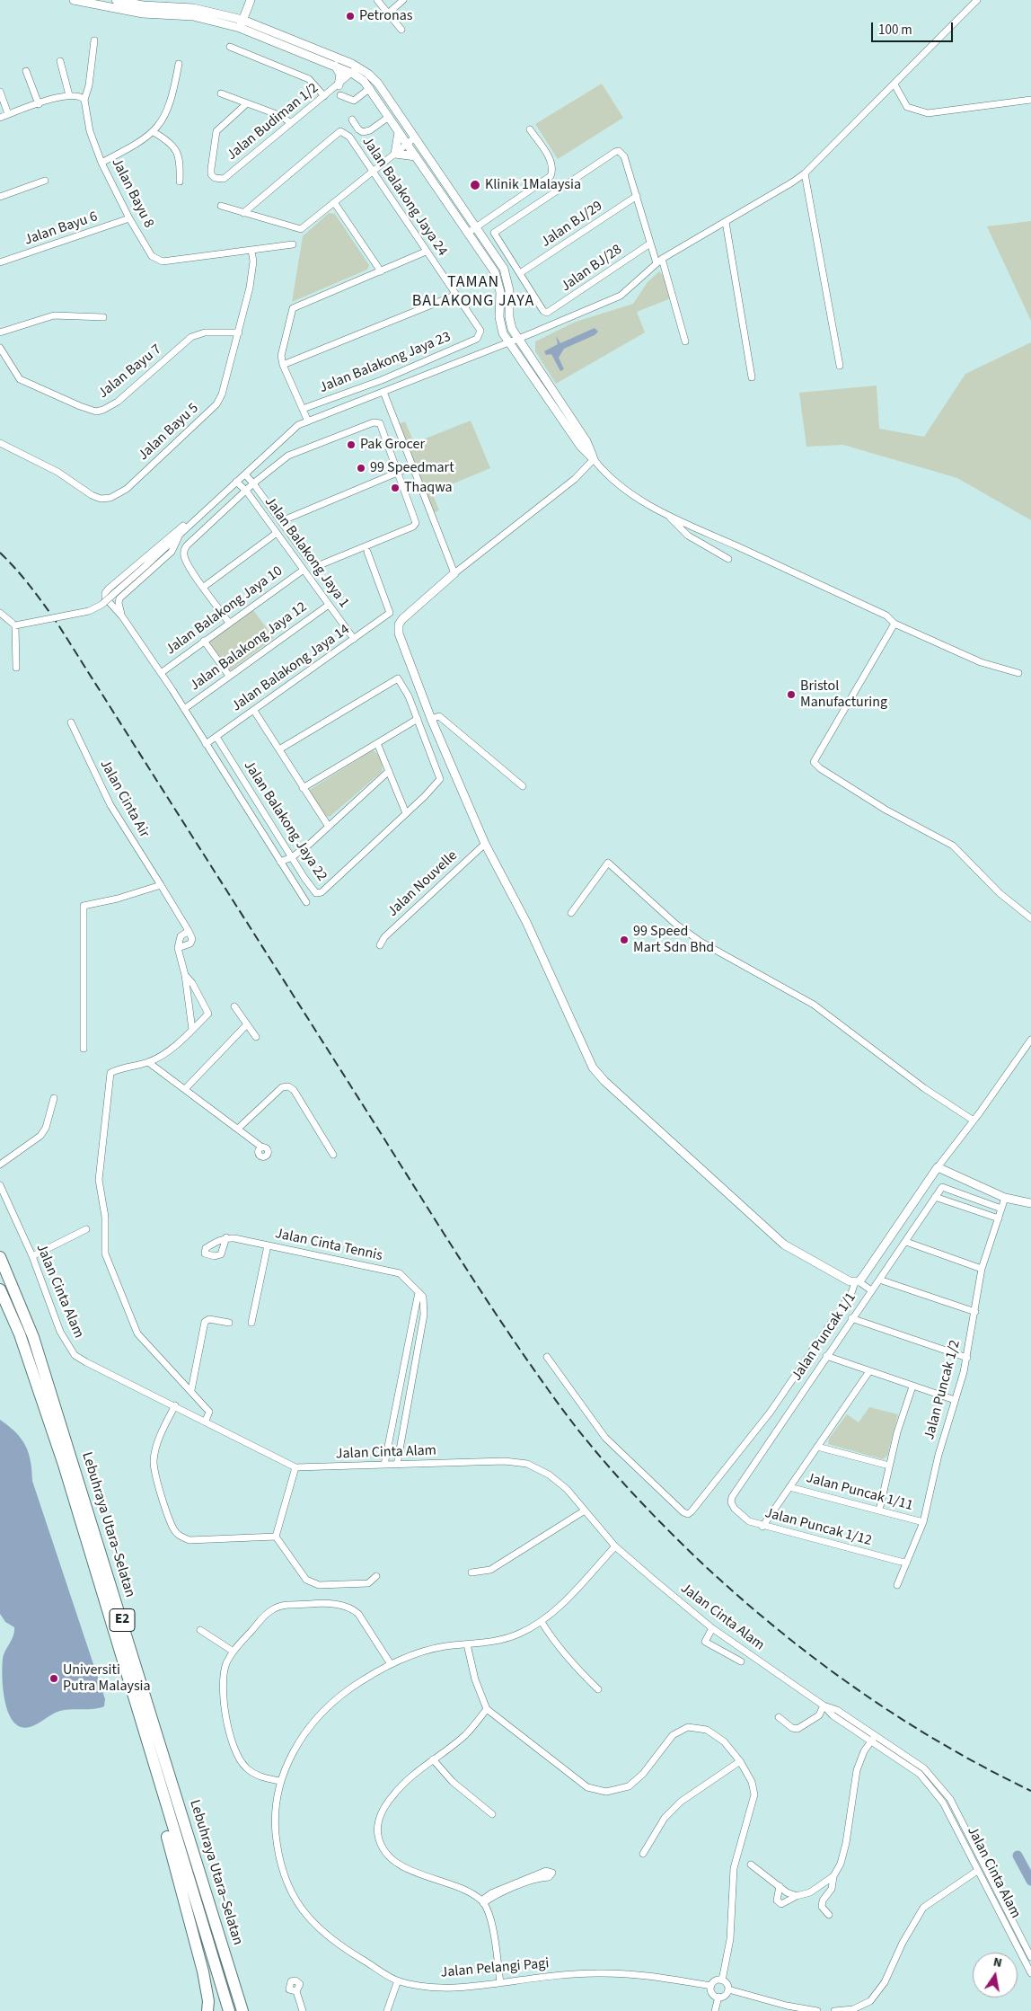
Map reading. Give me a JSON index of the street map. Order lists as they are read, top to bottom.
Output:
{
  "streets": {
    "highway": ["Lebuhraya Utara–Selatan", "E2"],
    "street": [
      "Jalan Budiman 1/2",
      "Jalan Bayu 8",
      "Jalan Balakong Jaya 24",
      "Jalan BJ/29",
      "Jalan Bayu 6",
      "Jalan BJ/28",
      "Jalan Balakong Jaya 23",
      "Jalan Bayu 7",
      "Jalan Bayu 5",
      "Jalan Balakong Jaya 1",
      "Jalan Balakong Jaya 10",
      "Jalan Balakong Jaya 12",
      "Jalan Balakong Jaya 14",
      "Jalan Cinta Air",
      "Jalan Balakong Jaya 22",
      "Jalan Nouvelle",
      "Jalan Cinta Tennis",
      "Jalan Cinta Alam",
      "Jalan Puncak 1/1",
      "Jalan Puncak 1/2",
      "Jalan Puncak 1/11",
      "Jalan Puncak 1/12",
      "Jalan Pelangi Pagi"
    ]
  },
  "crossings": [
    ["Jalan Bayu 8", "Jalan Bayu 6"],
    ["Jalan Bayu 8", "Jalan Bayu 5"],
    ["Jalan Balakong Jaya 24", "Jalan Balakong Jaya 23"],
    ["Jalan BJ/29", "Jalan BJ/28"],
    ["Jalan Bayu 7", "Jalan Bayu 5"],
    ["Jalan Balakong Jaya 1", "Jalan Balakong Jaya 10"],
    ["Jalan Balakong Jaya 1", "Jalan Balakong Jaya 12"],
    ["Jalan Balakong Jaya 1", "Jalan Balakong Jaya 14"],
    ["Jalan Balakong Jaya 14", "Jalan Balakong Jaya 22"],
    ["Jalan Cinta Alam", "Jalan Pelangi Pagi"],
    ["Jalan Puncak 1/1", "Jalan Puncak 1/2"],
    ["Jalan Puncak 1/1", "Jalan Puncak 1/12"],
    ["Jalan Puncak 1/2", "Jalan Puncak 1/11"],
    ["Jalan Puncak 1/2", "Jalan Puncak 1/12"]
  ],
  "districts": ["TAMAN BALAKONG JAYA"],
  "places": [
    "Petronas",
    "Klinik 1Malaysia",
    "Pak Grocer",
    "99 Speedmart",
    "Thaqwa",
    "Bristol Manufacturing",
    "99 Speed Mart Sdn Bhd",
    "Universiti Putra Malaysia"
  ],
  "scale_bar": "100 m",
  "north": "top"
}
